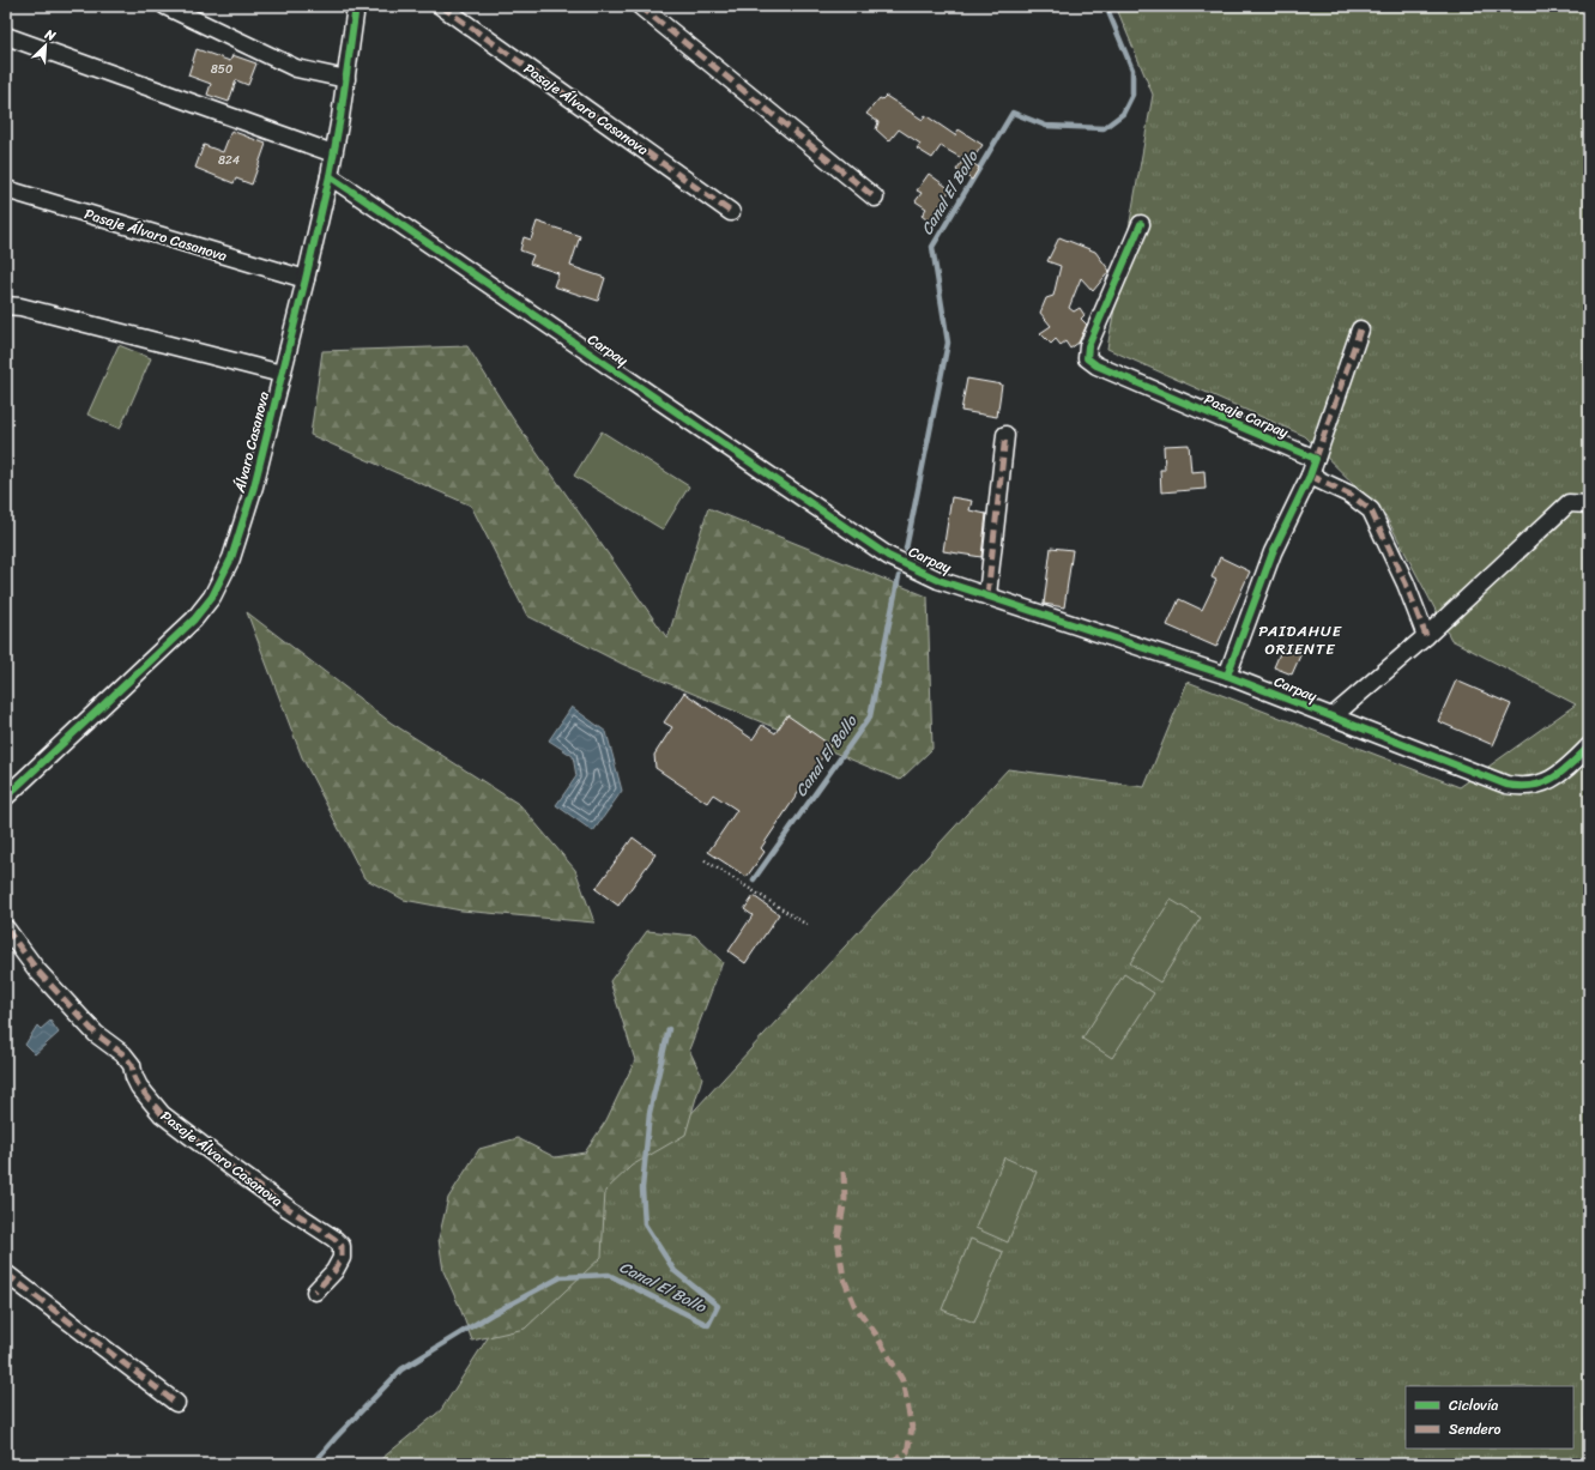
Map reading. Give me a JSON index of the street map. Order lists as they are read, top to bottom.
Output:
{
  "streets": {
    "street": [
      "Pasaje Álvaro Casanova",
      "Carpay",
      "Pasaje Carpay",
      "Álvaro Casanova"
    ]
  },
  "crossings": [
    ["Pasaje Álvaro Casanova", "Álvaro Casanova"],
    ["Carpay", "Álvaro Casanova"]
  ],
  "districts": ["PAIDAHUE ORIENTE"],
  "water": ["Canal El Bollo"],
  "house_numbers": ["850", "824"],
  "legend": ["Ciclovía", "Sendero"],
  "north": "top right"
}
